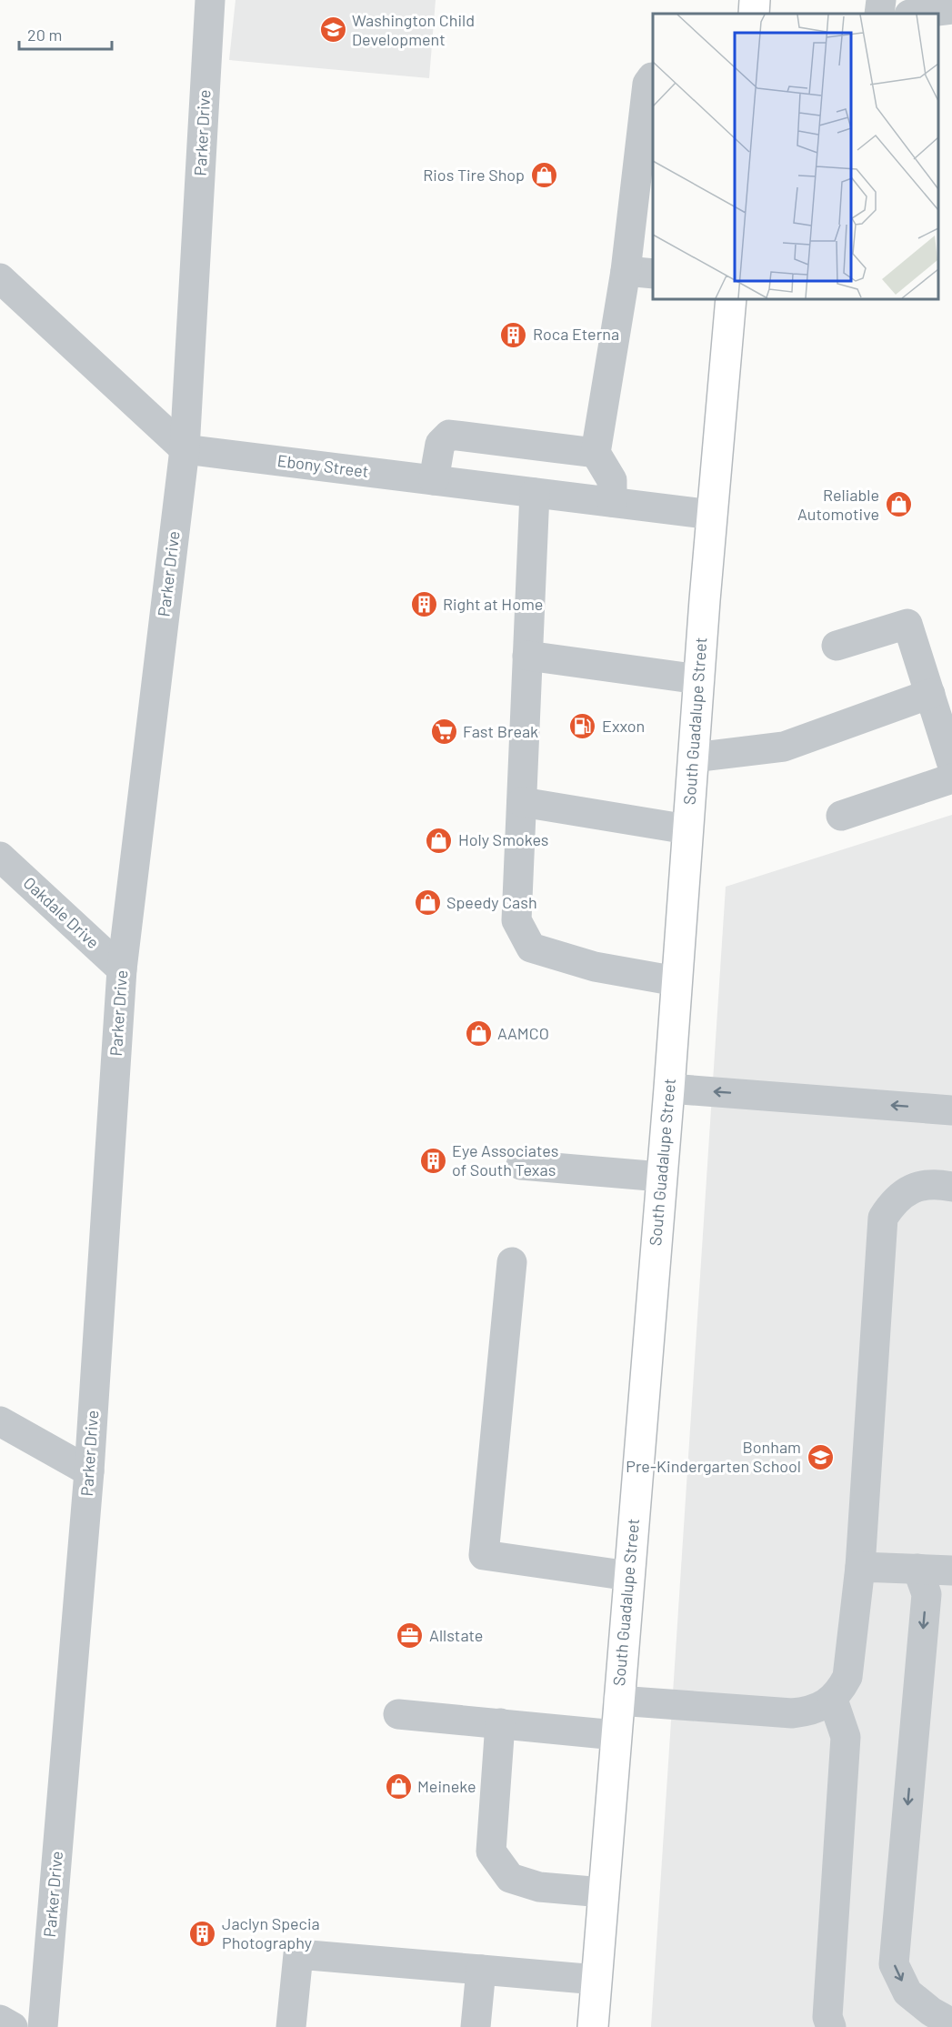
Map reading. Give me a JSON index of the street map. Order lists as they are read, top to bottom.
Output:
{
  "streets": {
    "main road": ["South Guadalupe Street"],
    "street": ["Parker Drive", "Ebony Street", "Oakdale Drive"]
  },
  "crossings": [
    ["Parker Drive", "Ebony Street"],
    ["Parker Drive", "Oakdale Drive"],
    ["Ebony Street", "South Guadalupe Street"]
  ],
  "places": {
    "school or university": ["Washington Child Development", "Bonham Pre-Kindergarten School"],
    "shop": [
      "Rios Tire Shop",
      "Reliable Automotive",
      "Holy Smokes",
      "Speedy Cash",
      "AAMCO",
      "Meineke"
    ],
    "building": [
      "Roca Eterna",
      "Right at Home",
      "Eye Associates of South Texas",
      "Jaclyn Specia Photography"
    ],
    "fuel station": ["Exxon"],
    "supermarket": ["Fast Break"],
    "office": ["Allstate"]
  },
  "scale_bar": "20 m"
}
